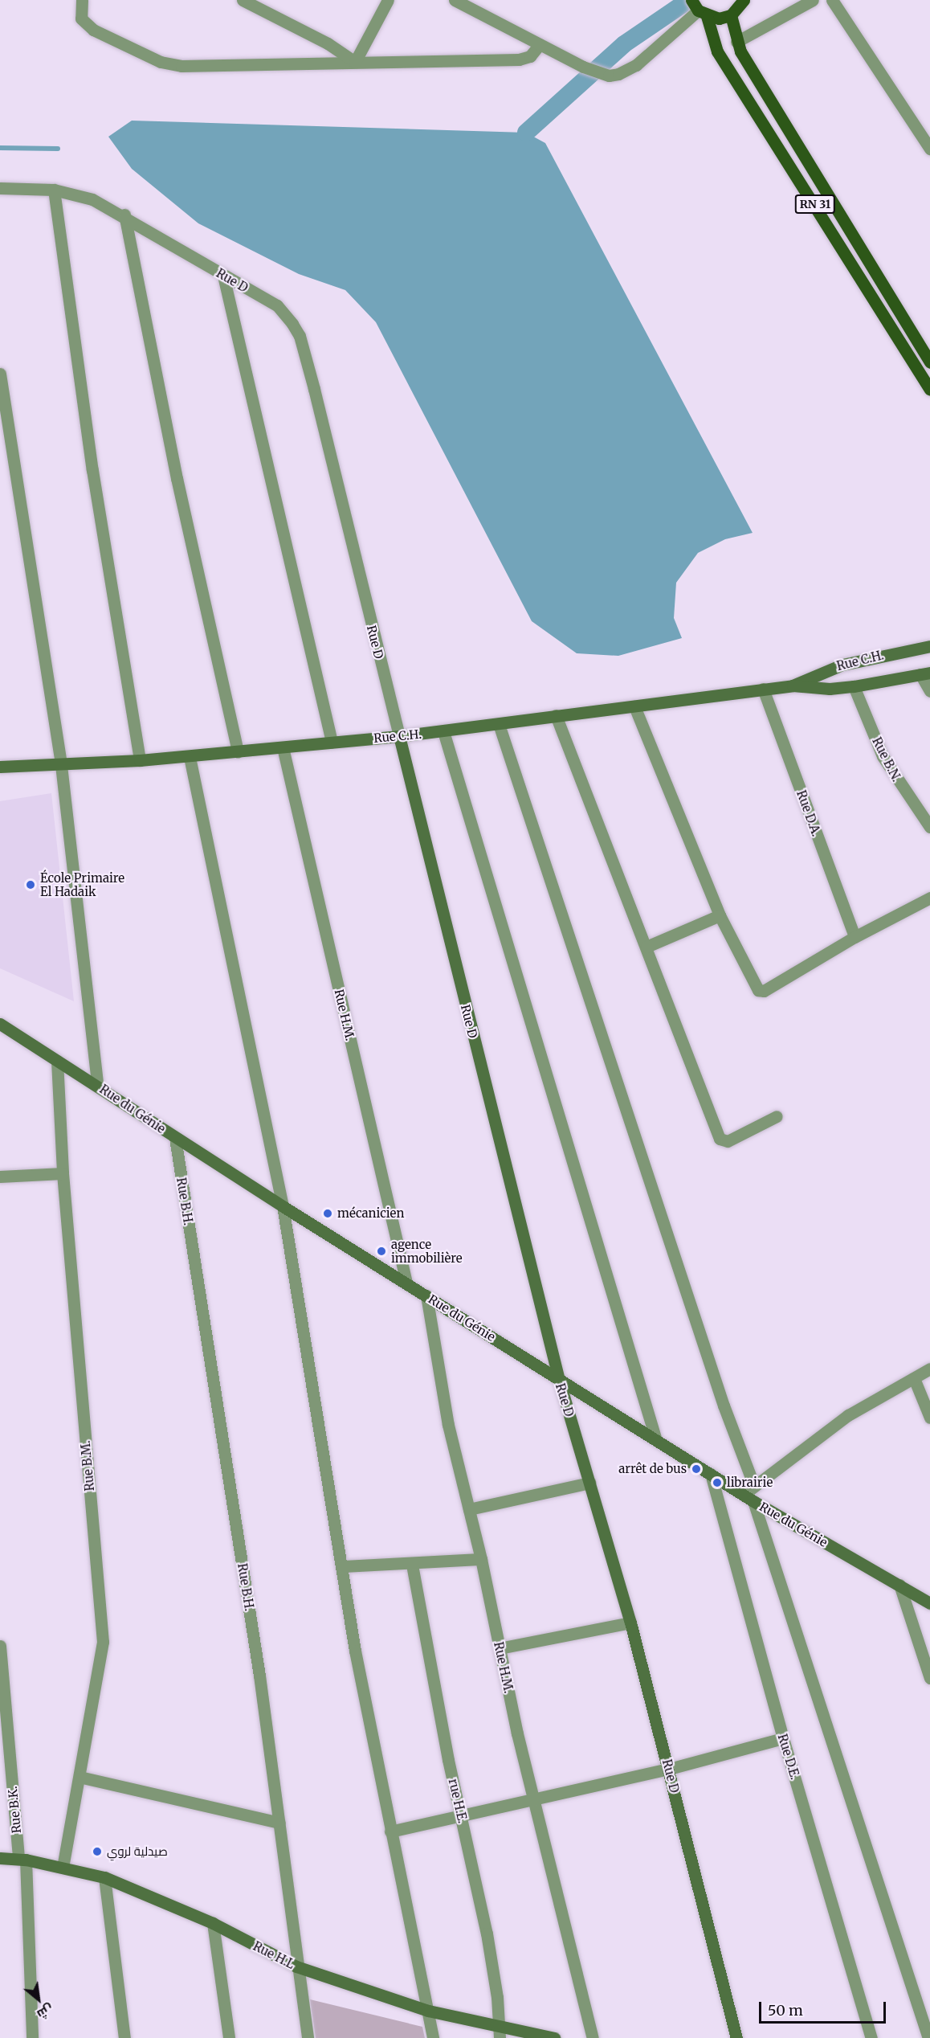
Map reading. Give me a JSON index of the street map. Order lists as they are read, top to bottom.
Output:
{
  "streets": {
    "main road": ["RN 31"],
    "street": [
      "Rue D",
      "Rue C.H.",
      "Rue B.N.",
      "Rue D.A.",
      "Rue H.M.",
      "Rue du Génie",
      "Rue B.H.",
      "Rue B.M.",
      "Rue D.E.",
      "rue H.E.",
      "Rue B.K.",
      "Rue H.L"
    ]
  },
  "crossings": [
    ["Rue D", "Rue C.H."],
    ["Rue D", "Rue du Génie"],
    ["Rue C.H.", "Rue B.N."],
    ["Rue C.H.", "Rue D.A."],
    ["Rue C.H.", "Rue H.M."],
    ["Rue H.M.", "Rue du Génie"],
    ["Rue du Génie", "Rue B.H."],
    ["Rue du Génie", "Rue B.M."],
    ["Rue du Génie", "Rue D.E."],
    ["Rue B.H.", "Rue H.L"],
    ["Rue B.M.", "Rue H.L"],
    ["rue H.E.", "Rue H.L"],
    ["Rue B.K.", "Rue H.L"]
  ],
  "places": [
    "École Primaire El Hadaik",
    "mécanicien",
    "agence immobilière",
    "arrêt de bus",
    "librairie",
    "صيدلية لروي"
  ],
  "scale_bar": "50 m",
  "north": "bottom right"
}
